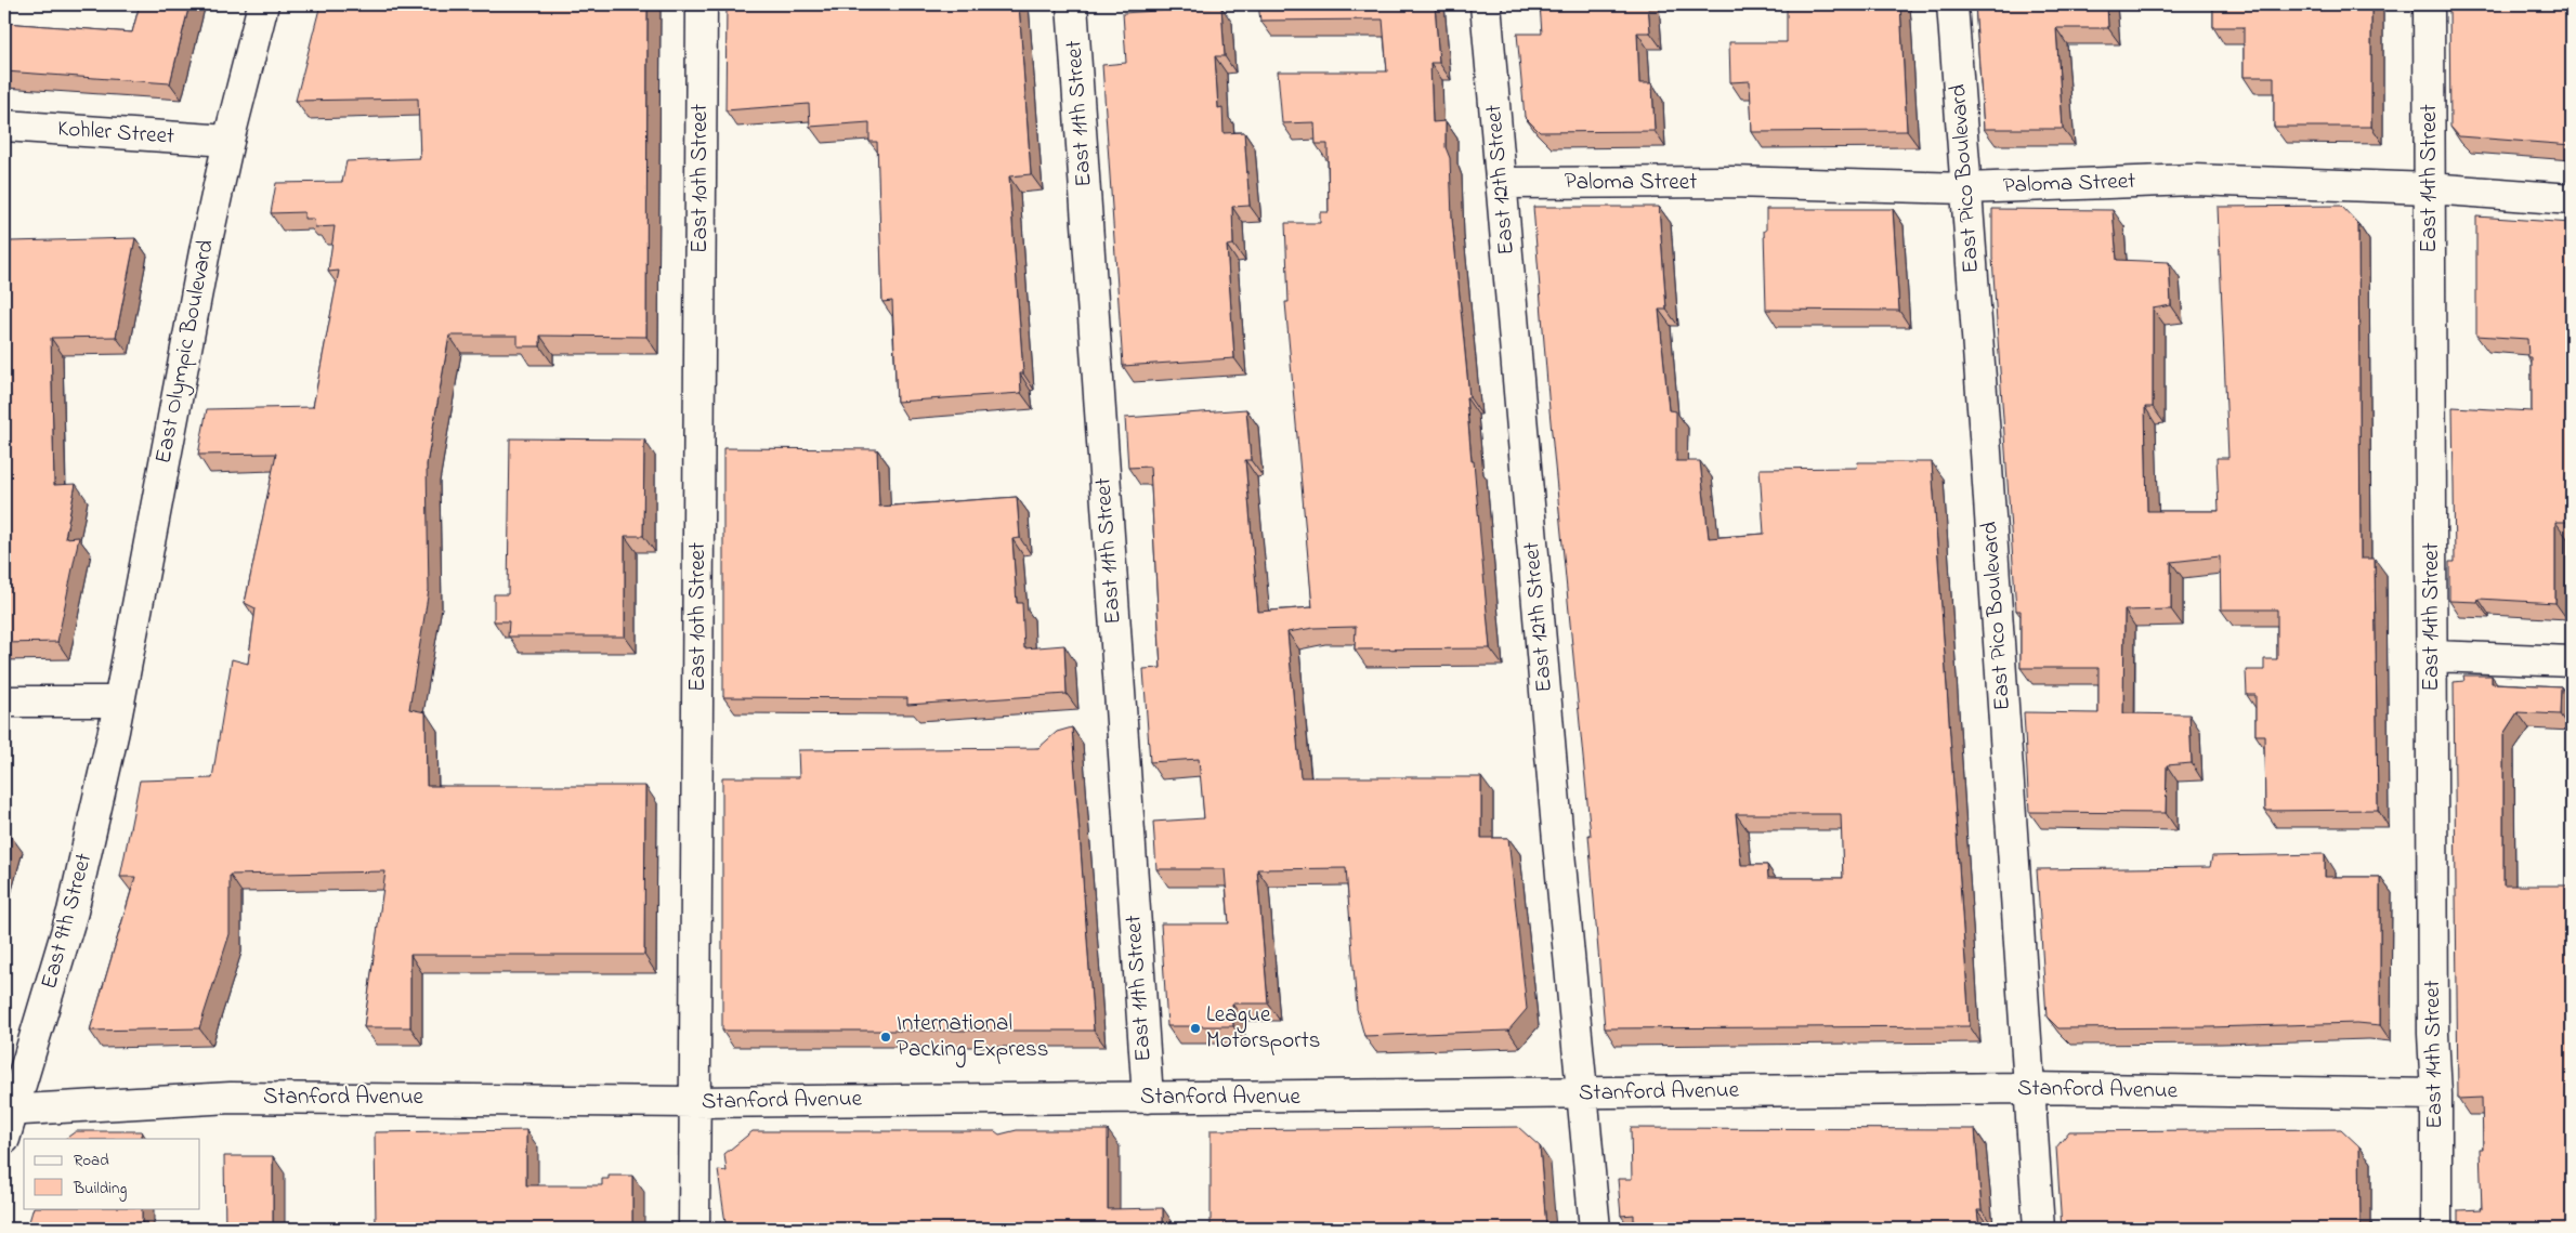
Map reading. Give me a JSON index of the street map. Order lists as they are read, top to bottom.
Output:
{
  "streets": {
    "street": [
      "East 11th Street",
      "Kohler Street",
      "East 10th Street",
      "East Pico Boulevard",
      "East 14th Street",
      "East 12th Street",
      "Paloma Street",
      "East Olympic Boulevard",
      "East 9th Street",
      "Stanford Avenue"
    ]
  },
  "crossings": [
    ["East 11th Street", "Stanford Avenue"],
    ["Kohler Street", "East Olympic Boulevard"],
    ["East 10th Street", "Stanford Avenue"],
    ["East Pico Boulevard", "Paloma Street"],
    ["East Pico Boulevard", "Stanford Avenue"],
    ["East 14th Street", "Paloma Street"],
    ["East 14th Street", "Stanford Avenue"],
    ["East 12th Street", "Paloma Street"],
    ["East 12th Street", "Stanford Avenue"],
    ["East Olympic Boulevard", "East 9th Street"],
    ["East 9th Street", "Stanford Avenue"]
  ],
  "places": ["League Motorsports", "International Packing Express"],
  "legend": ["Road", "Building"]
}
